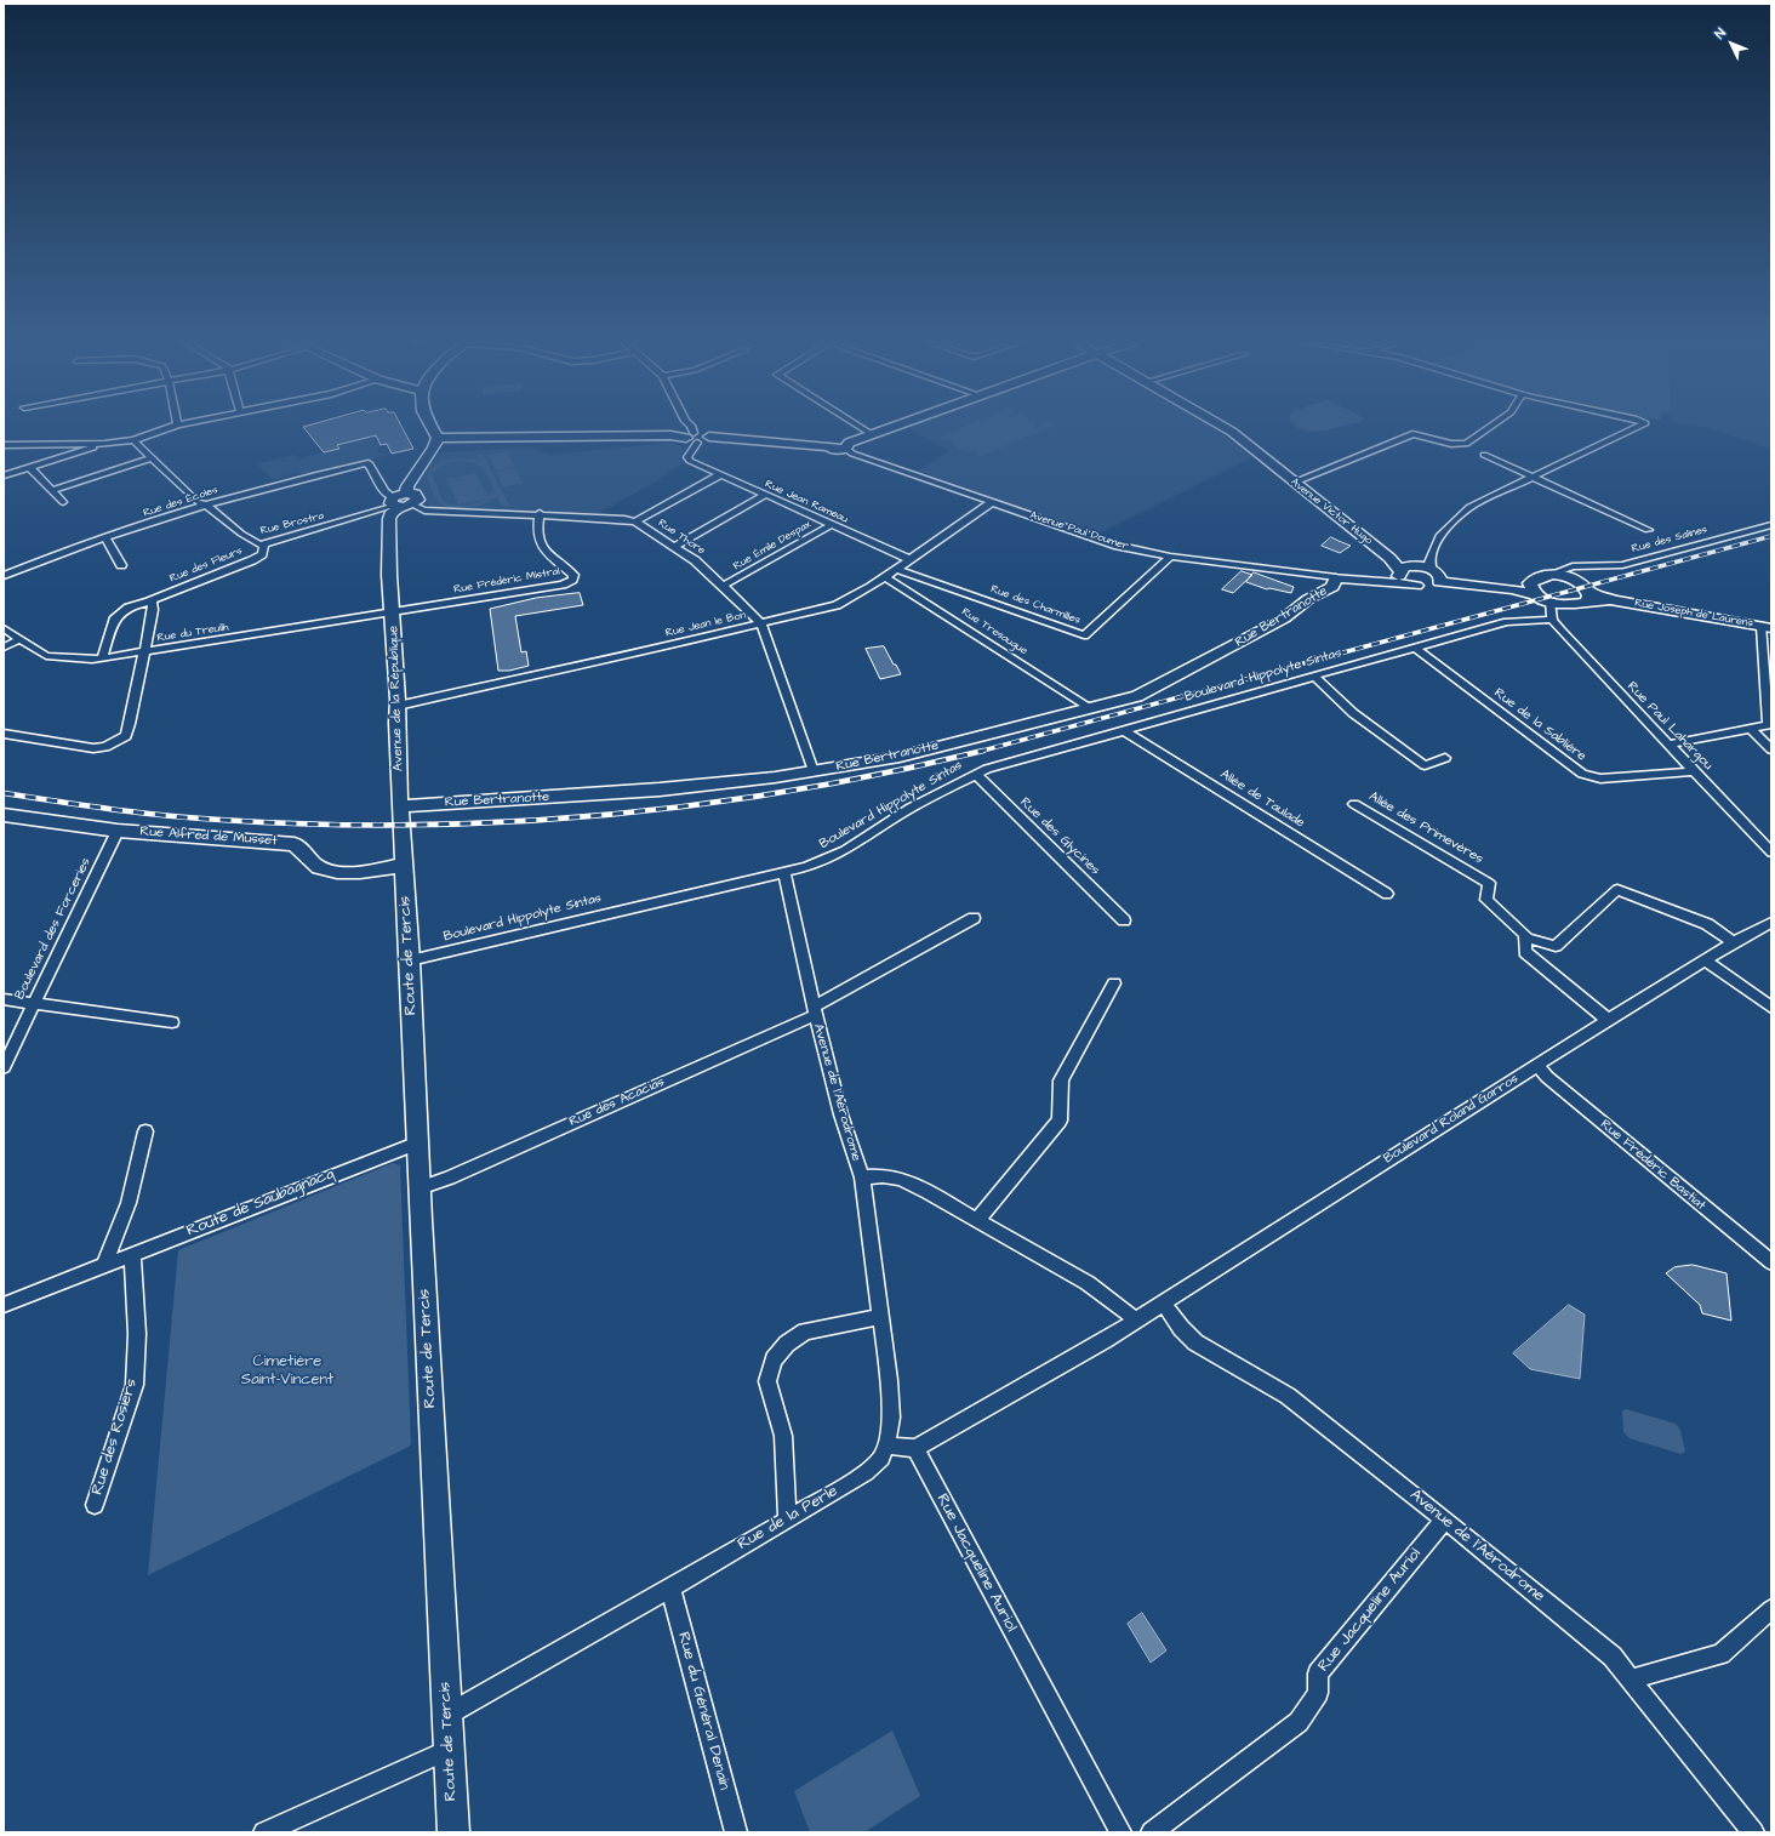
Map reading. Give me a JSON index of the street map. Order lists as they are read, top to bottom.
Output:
{
  "streets": {
    "main road": [
      "Avenue Victor Hugo",
      "Avenue Paul Doumer",
      "Rue Joseph de Laurens",
      "Rue Bertranotte",
      "Avenue de la République",
      "Rue Alfred de Musset",
      "Route de Tercis"
    ],
    "street": [
      "Rue des Écoles",
      "Rue Jean Rameau",
      "Rue Brostra",
      "Rue Thore",
      "Rue des Salines",
      "Rue Émile Despax",
      "Rue des Fleurs",
      "Rue Frédéric Mistral",
      "Rue des Charmilles",
      "Rue Jean le Bon",
      "Rue Tresaugue",
      "Rue du Treuilh",
      "Boulevard Hippolyte Sintas",
      "Rue de la Sablière",
      "Rue Paul Lahargou",
      "Allée de Taulade",
      "Allée des Primevères",
      "Rue des Glycines",
      "Boulevard des Forceries",
      "Avenue de l'Aérodrome",
      "Rue des Acacias",
      "Boulevard Roland Garros",
      "Rue Frédéric Bastiat",
      "Route de Saubagnacq",
      "Rue des Rosiers",
      "Rue de la Perle",
      "Rue Jacqueline Auriol",
      "Rue du Général Denain"
    ]
  },
  "crossings": [
    ["Rue des Écoles", "Rue Brostra"],
    ["Rue des Écoles", "Rue Thore"],
    ["Rue des Écoles", "Avenue de la République"],
    ["Rue Jean Rameau", "Rue Émile Despax"],
    ["Rue Jean Rameau", "Rue Jean le Bon"],
    ["Avenue Victor Hugo", "Avenue Paul Doumer"],
    ["Rue Brostra", "Rue Thore"],
    ["Rue Brostra", "Rue des Fleurs"],
    ["Rue Brostra", "Avenue de la République"],
    ["Avenue Paul Doumer", "Rue des Charmilles"],
    ["Avenue Paul Doumer", "Rue Bertranotte"],
    ["Avenue Paul Doumer", "Rue Jean le Bon"],
    ["Rue Thore", "Rue Émile Despax"],
    ["Rue Thore", "Rue Frédéric Mistral"],
    ["Rue Thore", "Rue Bertranotte"],
    ["Rue Thore", "Rue Jean le Bon"],
    ["Rue Thore", "Avenue de la République"],
    ["Rue des Fleurs", "Rue du Treuilh"],
    ["Rue Frédéric Mistral", "Rue du Treuilh"],
    ["Rue Frédéric Mistral", "Avenue de la République"],
    ["Rue des Charmilles", "Rue Jean le Bon"],
    ["Rue Bertranotte", "Rue Tresaugue"],
    ["Rue Bertranotte", "Avenue de la République"],
    ["Rue Jean le Bon", "Rue Tresaugue"],
    ["Rue Jean le Bon", "Avenue de la République"],
    ["Rue du Treuilh", "Avenue de la République"],
    ["Boulevard Hippolyte Sintas", "Rue de la Sablière"],
    ["Boulevard Hippolyte Sintas", "Rue Paul Lahargou"],
    ["Boulevard Hippolyte Sintas", "Allée de Taulade"],
    ["Boulevard Hippolyte Sintas", "Rue des Glycines"],
    ["Boulevard Hippolyte Sintas", "Route de Tercis"],
    ["Boulevard Hippolyte Sintas", "Avenue de l'Aérodrome"],
    ["Avenue de la République", "Rue Alfred de Musset"],
    ["Avenue de la République", "Route de Tercis"],
    ["Rue de la Sablière", "Rue Paul Lahargou"],
    ["Allée des Primevères", "Boulevard Roland Garros"],
    ["Rue Alfred de Musset", "Boulevard des Forceries"],
    ["Rue Alfred de Musset", "Route de Tercis"],
    ["Route de Tercis", "Rue des Acacias"],
    ["Route de Tercis", "Route de Saubagnacq"],
    ["Route de Tercis", "Rue de la Perle"],
    ["Avenue de l'Aérodrome", "Rue des Acacias"],
    ["Avenue de l'Aérodrome", "Boulevard Roland Garros"],
    ["Avenue de l'Aérodrome", "Rue de la Perle"],
    ["Avenue de l'Aérodrome", "Rue Jacqueline Auriol"],
    ["Boulevard Roland Garros", "Rue Frédéric Bastiat"],
    ["Route de Saubagnacq", "Rue des Rosiers"],
    ["Rue de la Perle", "Rue du Général Denain"]
  ],
  "parks": ["Cimetière Saint-Vincent"],
  "north": "top left"
}
